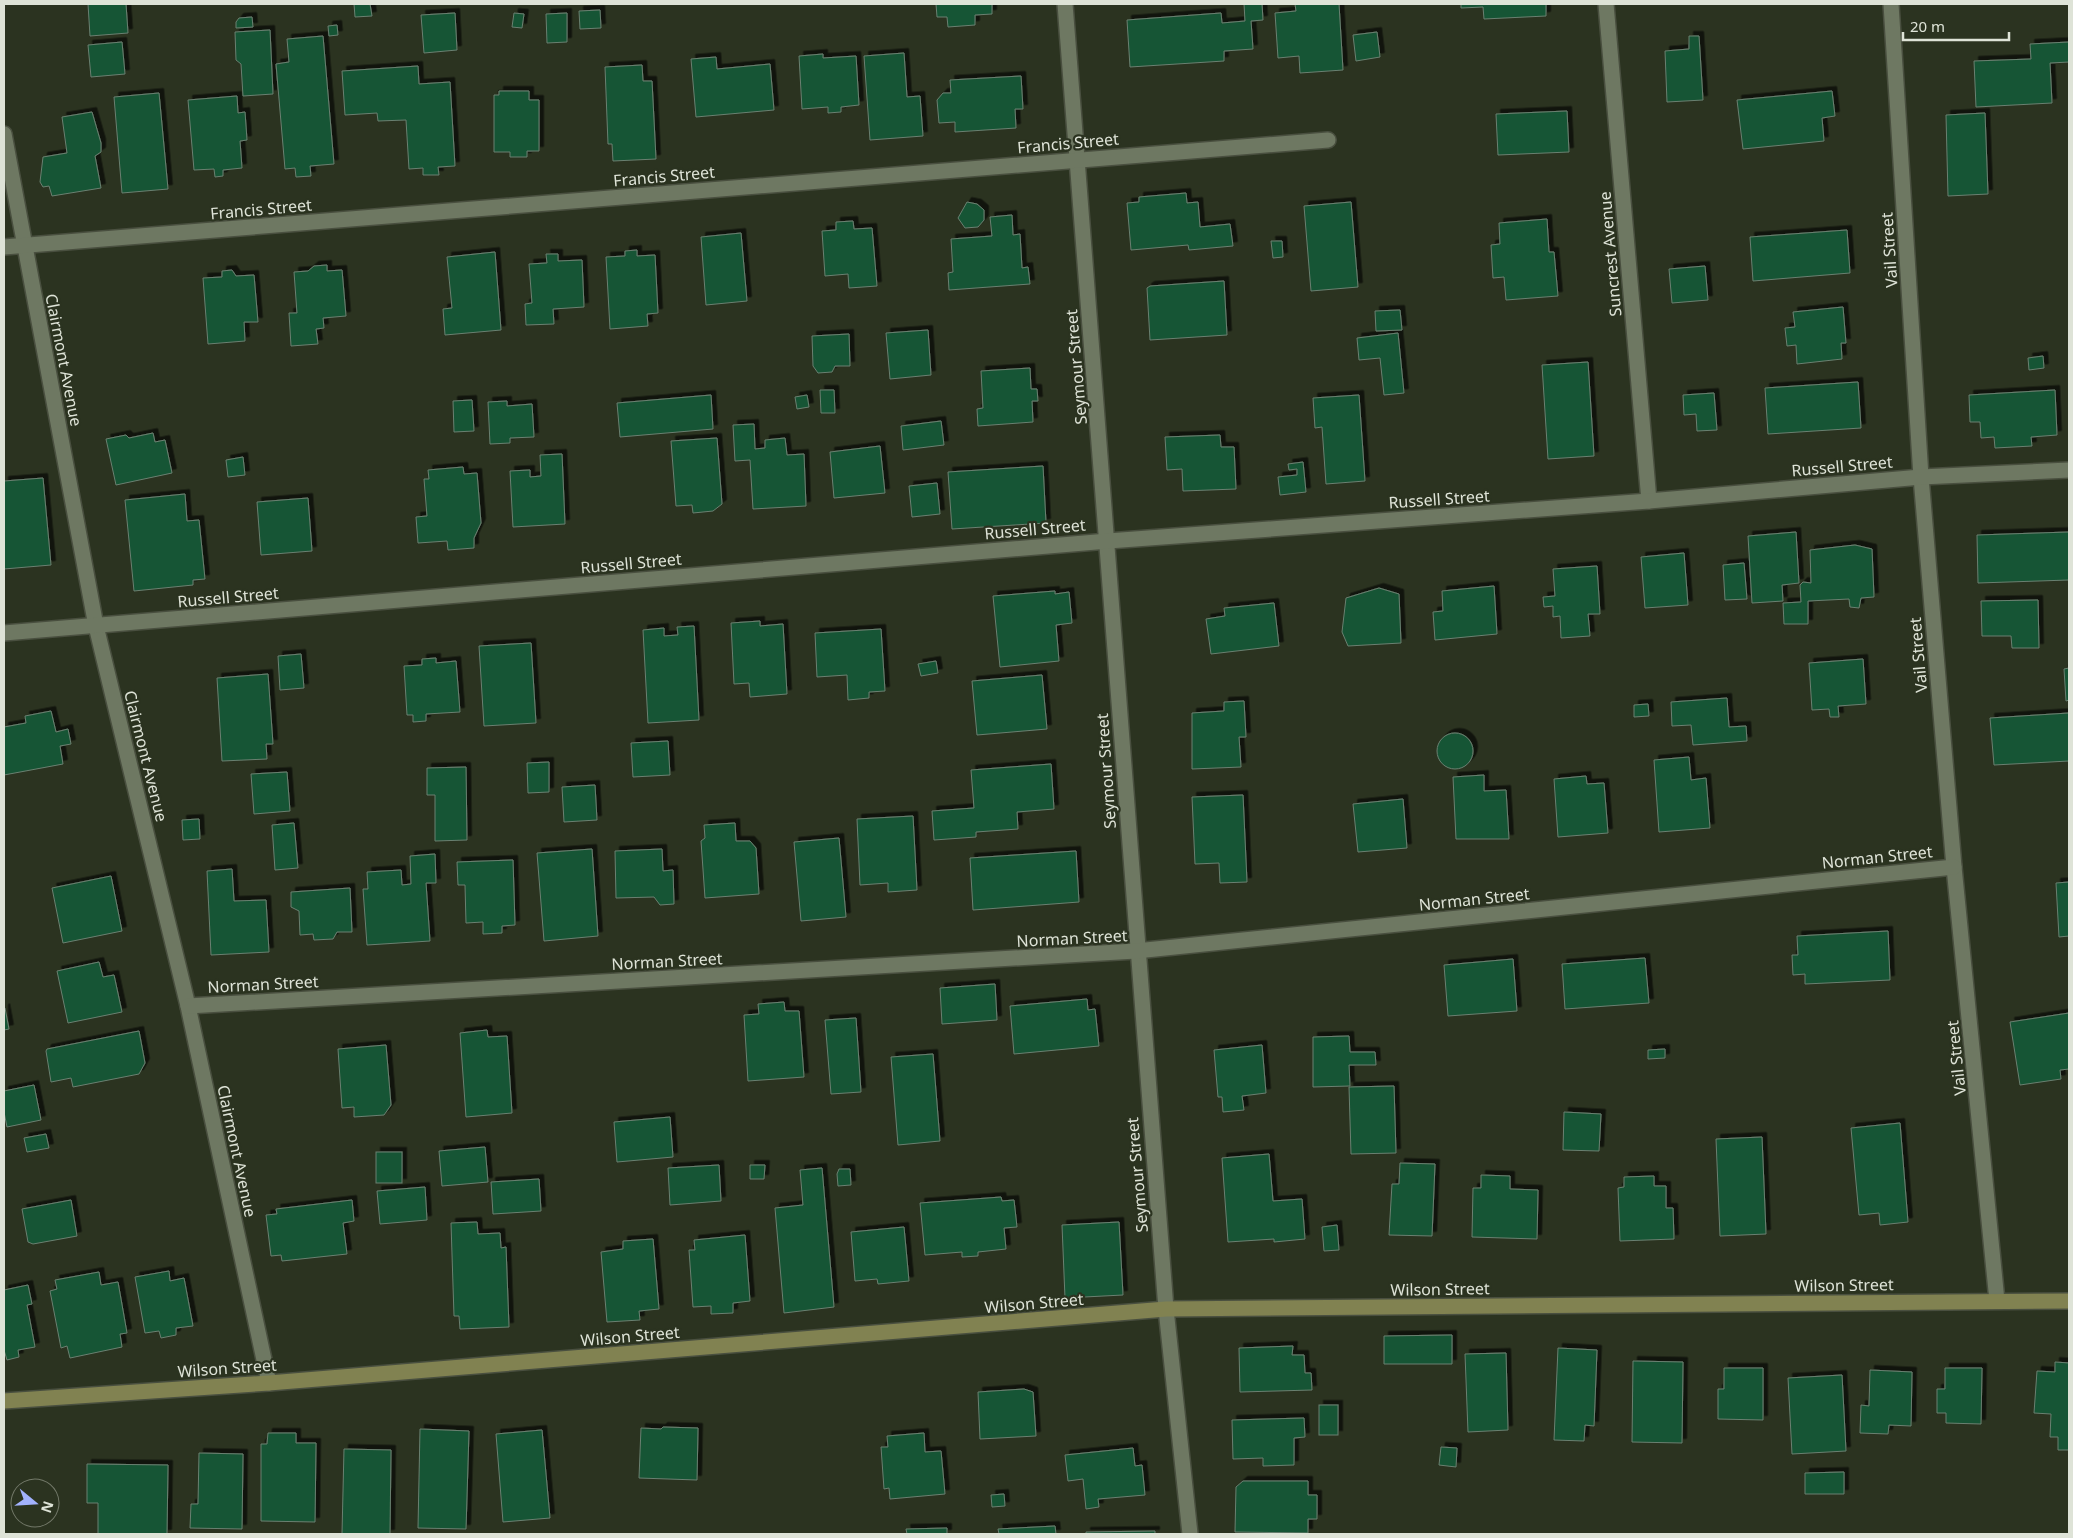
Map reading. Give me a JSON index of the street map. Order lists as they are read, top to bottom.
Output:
{
  "streets": {
    "street": [
      "Francis Street",
      "Vail Street",
      "Suncrest Avenue",
      "Clairmont Avenue",
      "Seymour Street",
      "Russell Street",
      "Norman Street",
      "Wilson Street"
    ]
  },
  "crossings": [
    ["Francis Street", "Clairmont Avenue"],
    ["Francis Street", "Seymour Street"],
    ["Vail Street", "Russell Street"],
    ["Vail Street", "Norman Street"],
    ["Vail Street", "Wilson Street"],
    ["Suncrest Avenue", "Russell Street"],
    ["Clairmont Avenue", "Russell Street"],
    ["Clairmont Avenue", "Norman Street"],
    ["Clairmont Avenue", "Wilson Street"],
    ["Seymour Street", "Russell Street"],
    ["Seymour Street", "Norman Street"],
    ["Seymour Street", "Wilson Street"]
  ],
  "scale_bar": "20 m",
  "north": "right"
}
